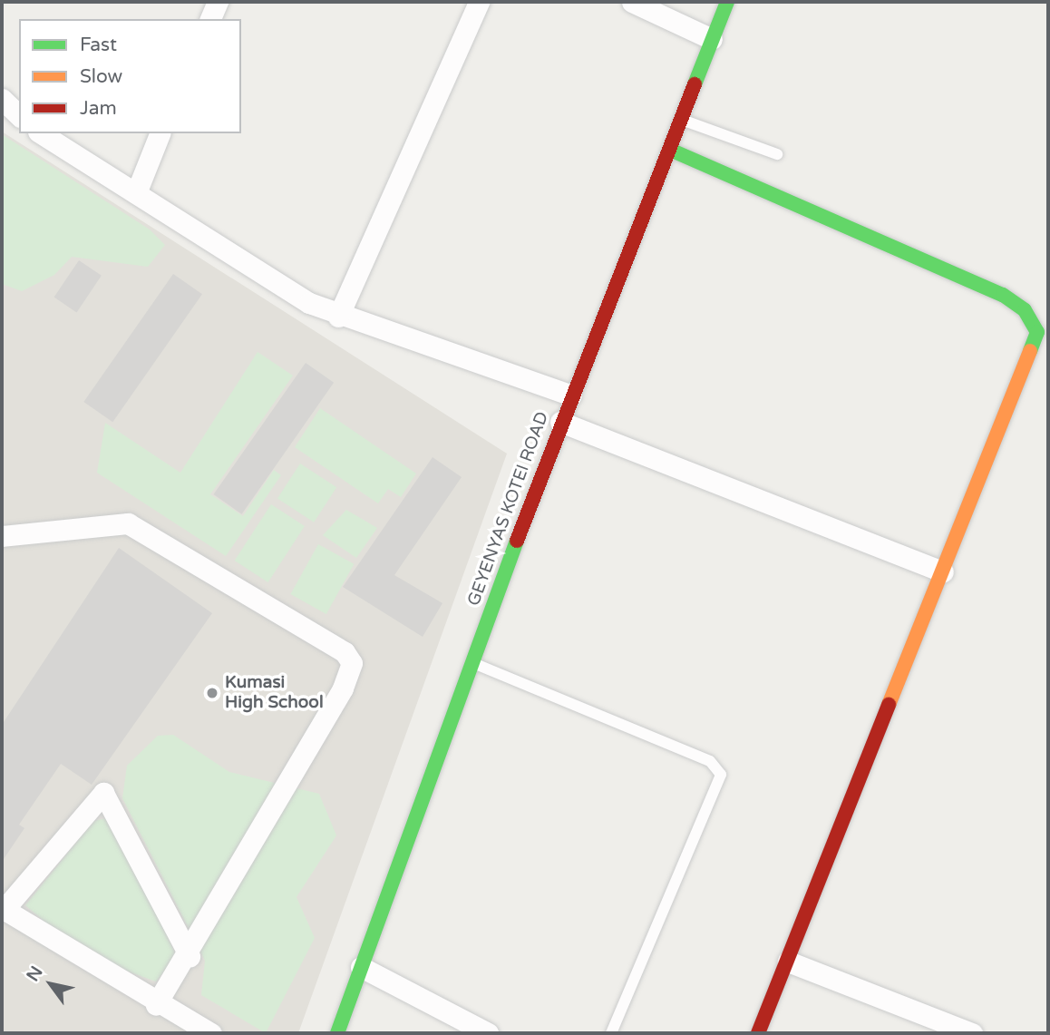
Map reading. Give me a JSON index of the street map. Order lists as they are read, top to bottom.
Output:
{
  "streets": {
    "street": ["GEYENYAS KOTEI ROAD"]
  },
  "places": ["Kumasi High School"],
  "legend": ["Fast", "Slow", "Jam"],
  "north": "top left"
}
